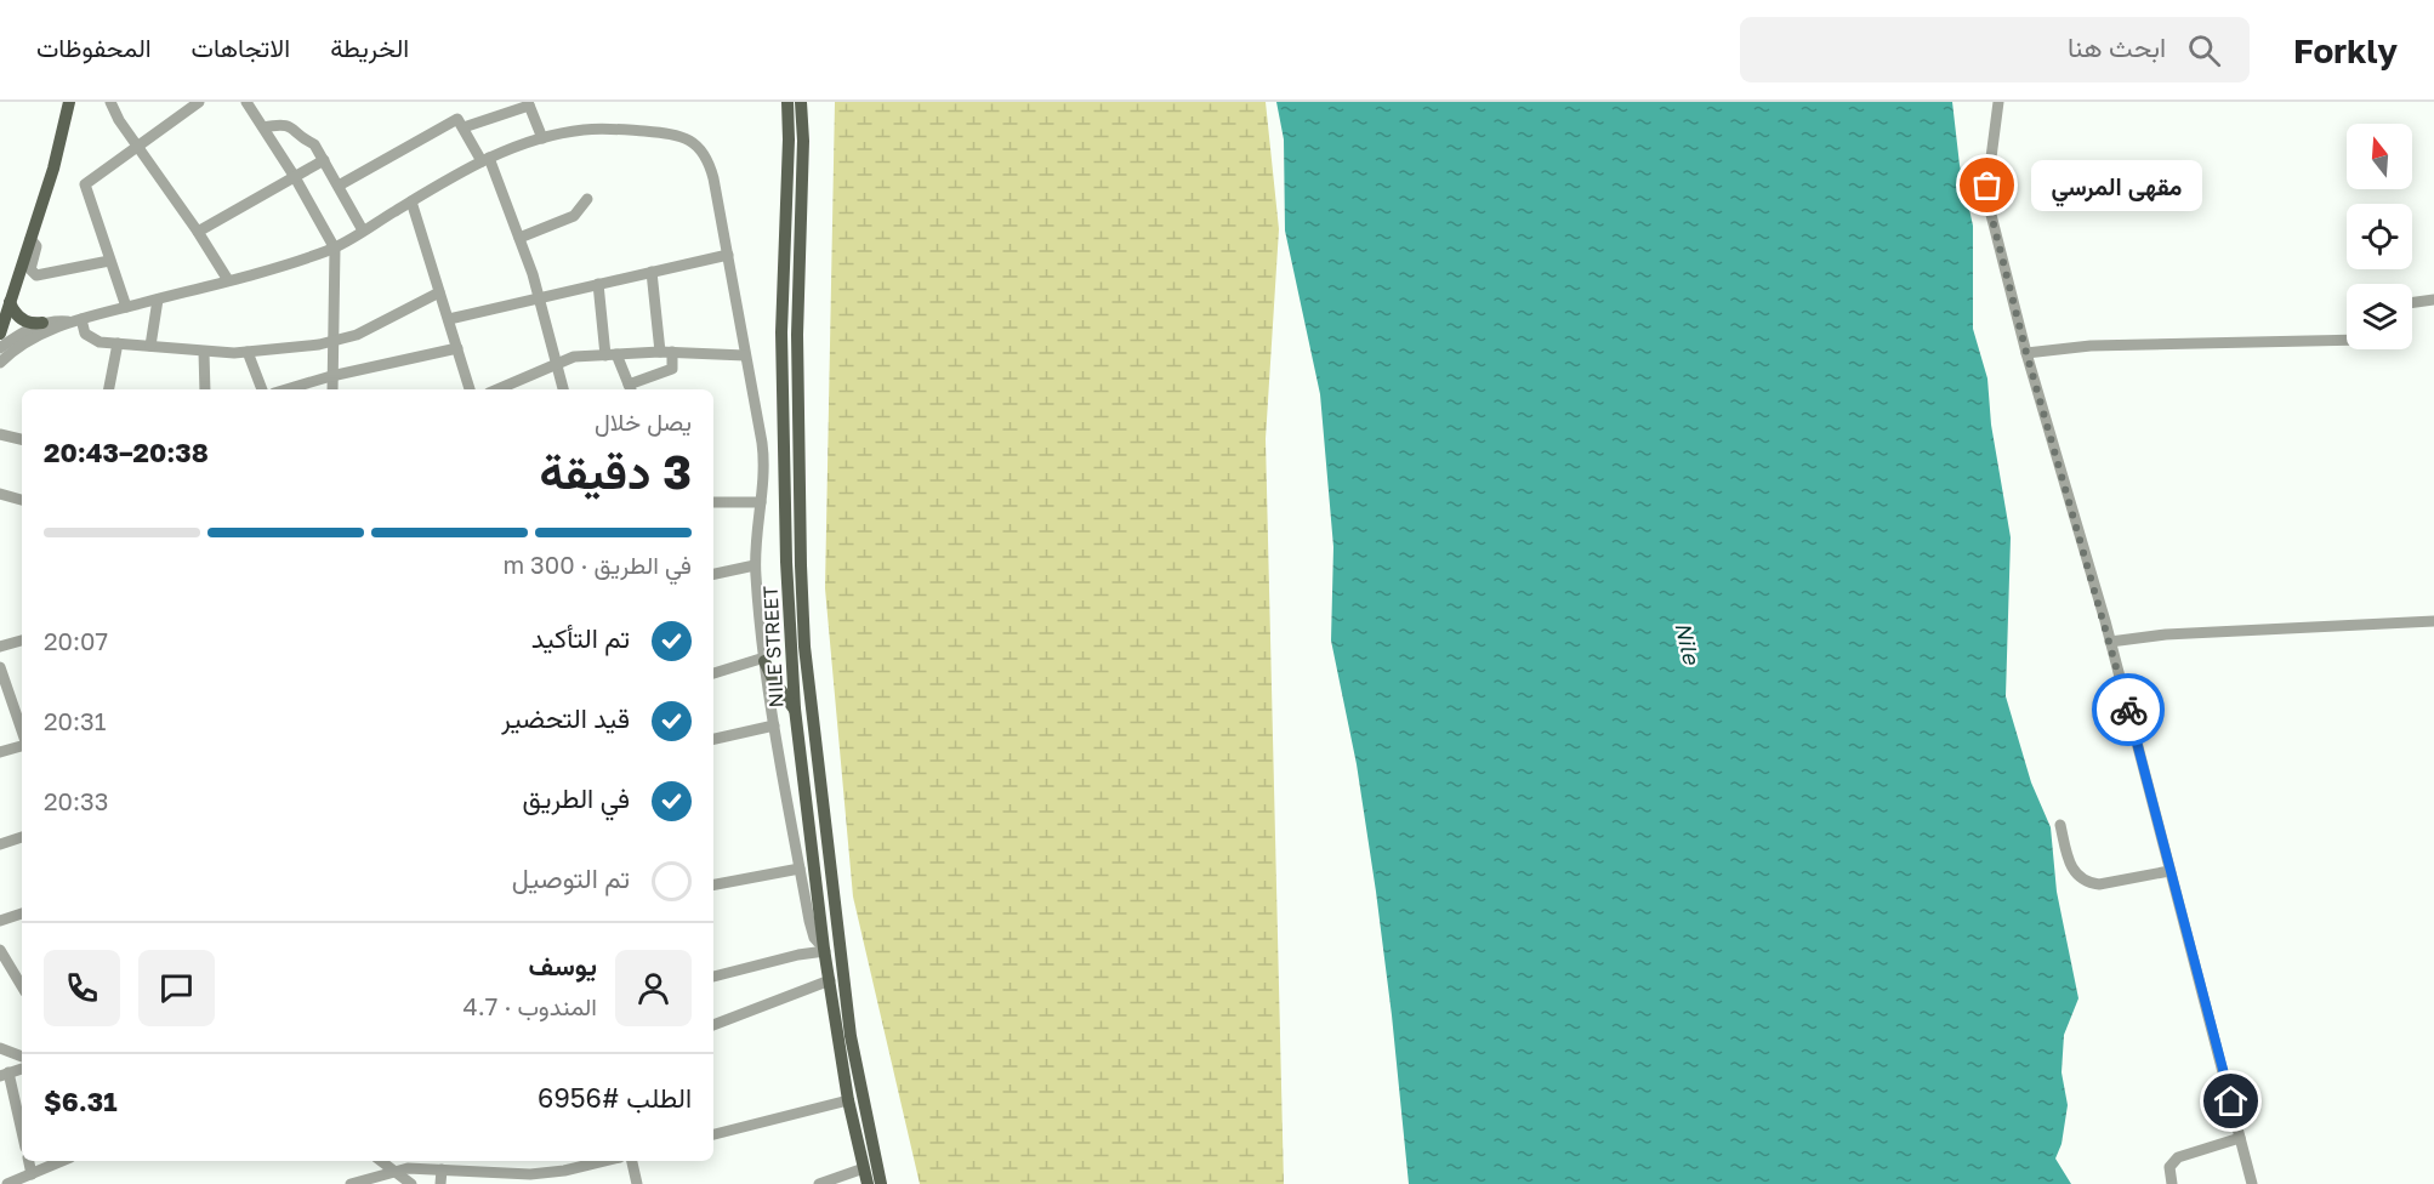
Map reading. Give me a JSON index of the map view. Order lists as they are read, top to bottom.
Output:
{
  "streets": {
    "main road": ["NILE STREET"]
  },
  "water": ["Nile"],
  "places": ["مقهى المرسي"],
  "north": "top",
  "page": {
    "header": "Forkly",
    "search": "ابحث هنا",
    "nav": ["الخريطة", "الاتجاهات", "المحفوظات"],
    "bubble": "مقهى المرسي",
    "heading": ["3 دقيقة", "يصل خلال", "20:38–20:43"],
    "panel": [
      "يوسف",
      "المندوب · 4.7",
      "الطلب #6956",
      "$6.31"
    ],
    "bar": "في الطريق · 300 m",
    "list": [
      ["تم التأكيد", "20:07"],
      ["قيد التحضير", "20:31"],
      ["في الطريق", "20:33"],
      "تم التوصيل"
    ]
  }
}
